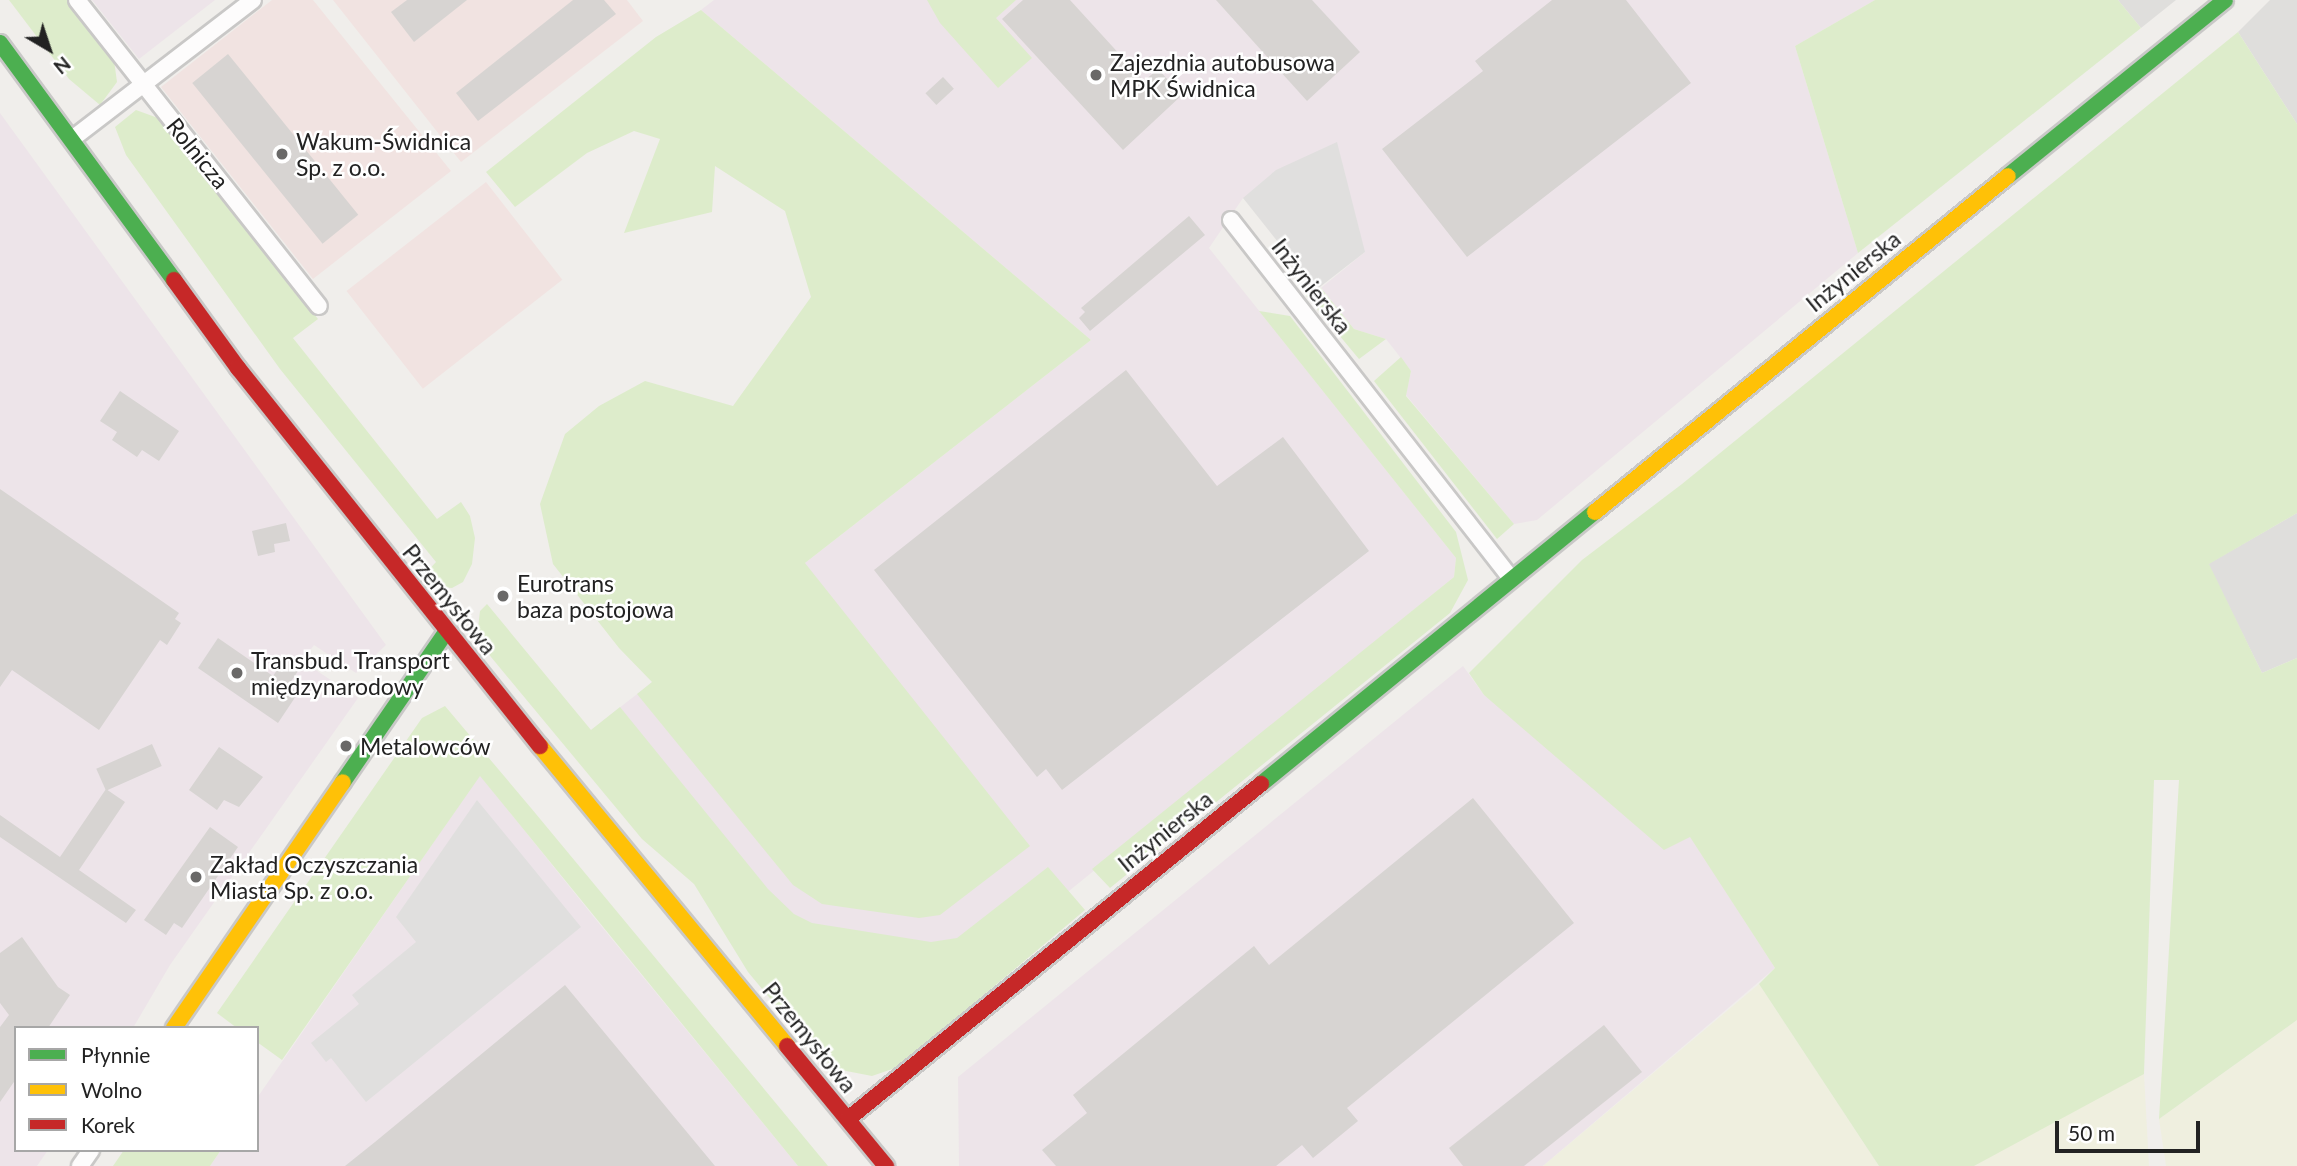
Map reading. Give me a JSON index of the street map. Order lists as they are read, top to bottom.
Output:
{
  "streets": {
    "street": ["Rolnicza", "Inżynierska", "Przemysłowa"]
  },
  "crossings": [
    ["Inżynierska", "Przemysłowa"]
  ],
  "places": [
    "Zajezdnia autobusowa MPK Świdnica",
    "Wakum-Świdnica Sp. z o.o.",
    "Eurotrans baza postojowa",
    "Transbud. Transport międzynarodowy",
    "Metalowców",
    "Zakład Oczyszczania Miasta Sp. z o.o."
  ],
  "legend": ["Płynnie", "Wolno", "Korek"],
  "scale_bar": "50 m",
  "north": "bottom right"
}
